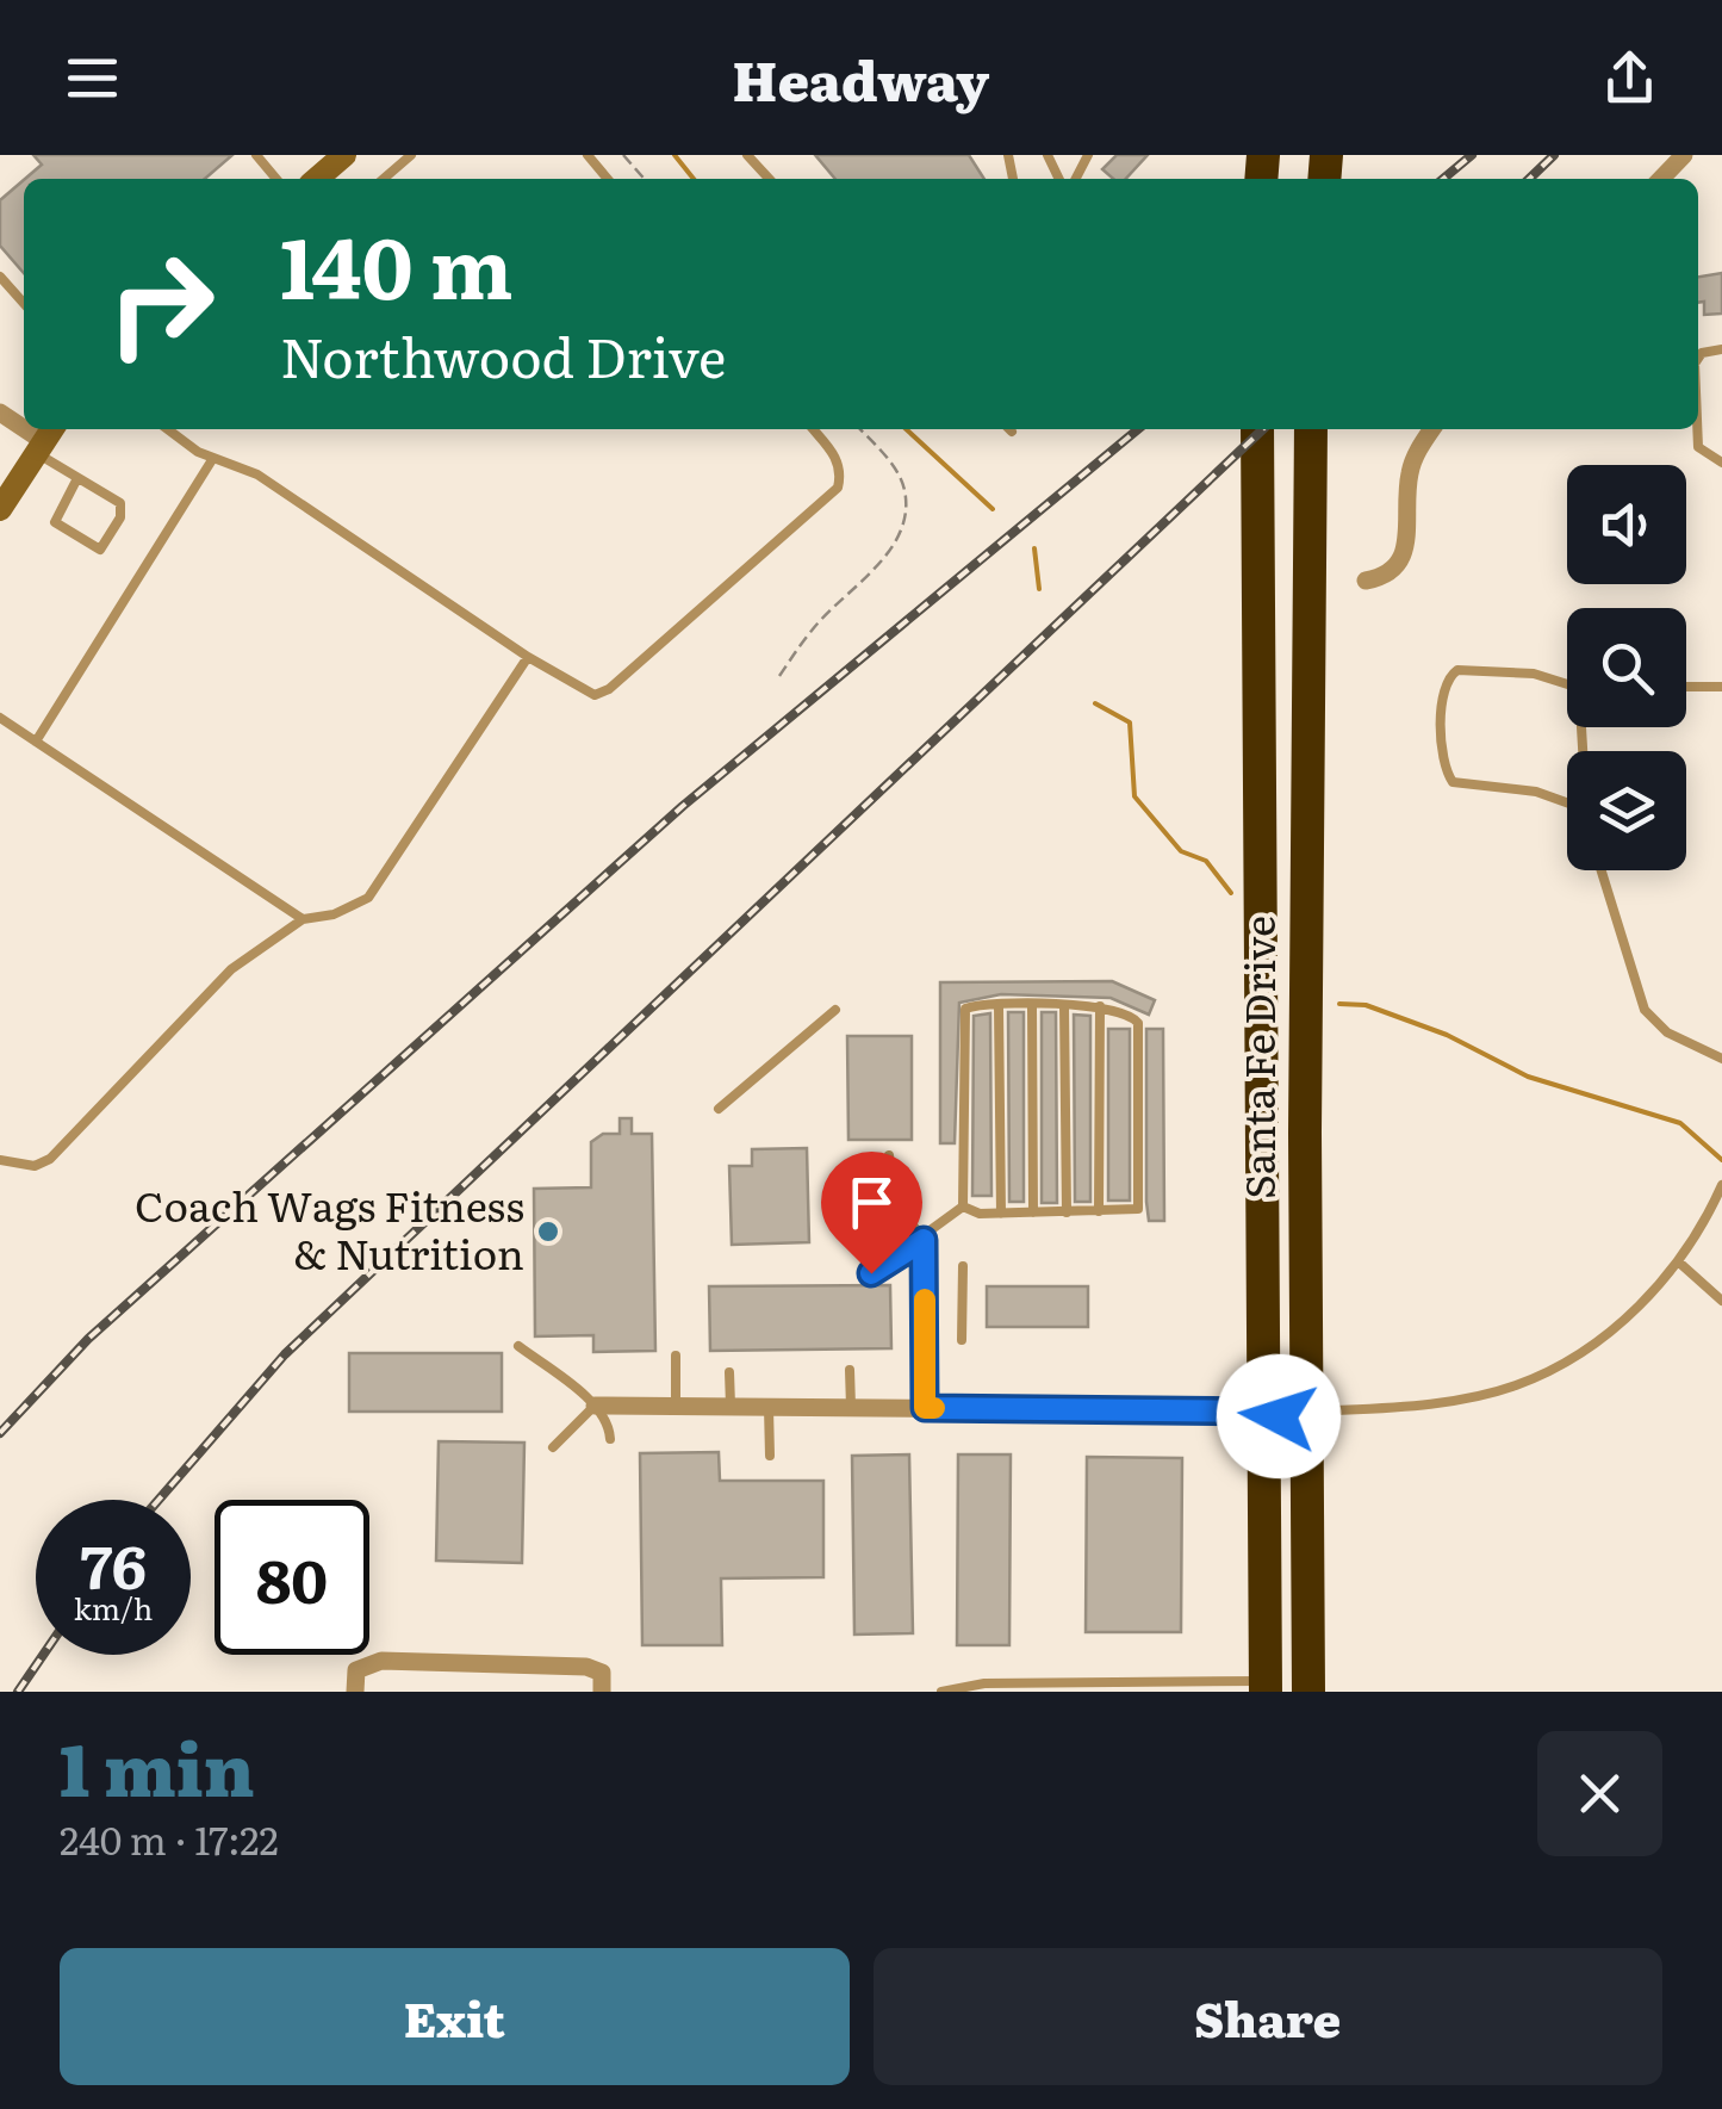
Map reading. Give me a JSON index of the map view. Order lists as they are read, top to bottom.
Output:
{
  "streets": {
    "highway": ["Santa Fe Drive"]
  },
  "places": ["Coach Wags Fitness & Nutrition"],
  "page": {
    "header": "Headway",
    "turn": ["140 m", "Northwood Drive"],
    "speed": "76 km/h",
    "limit": "80",
    "heading": ["1 min", "240 m · 17:22"],
    "buttons": ["Exit", "Share"]
  }
}
